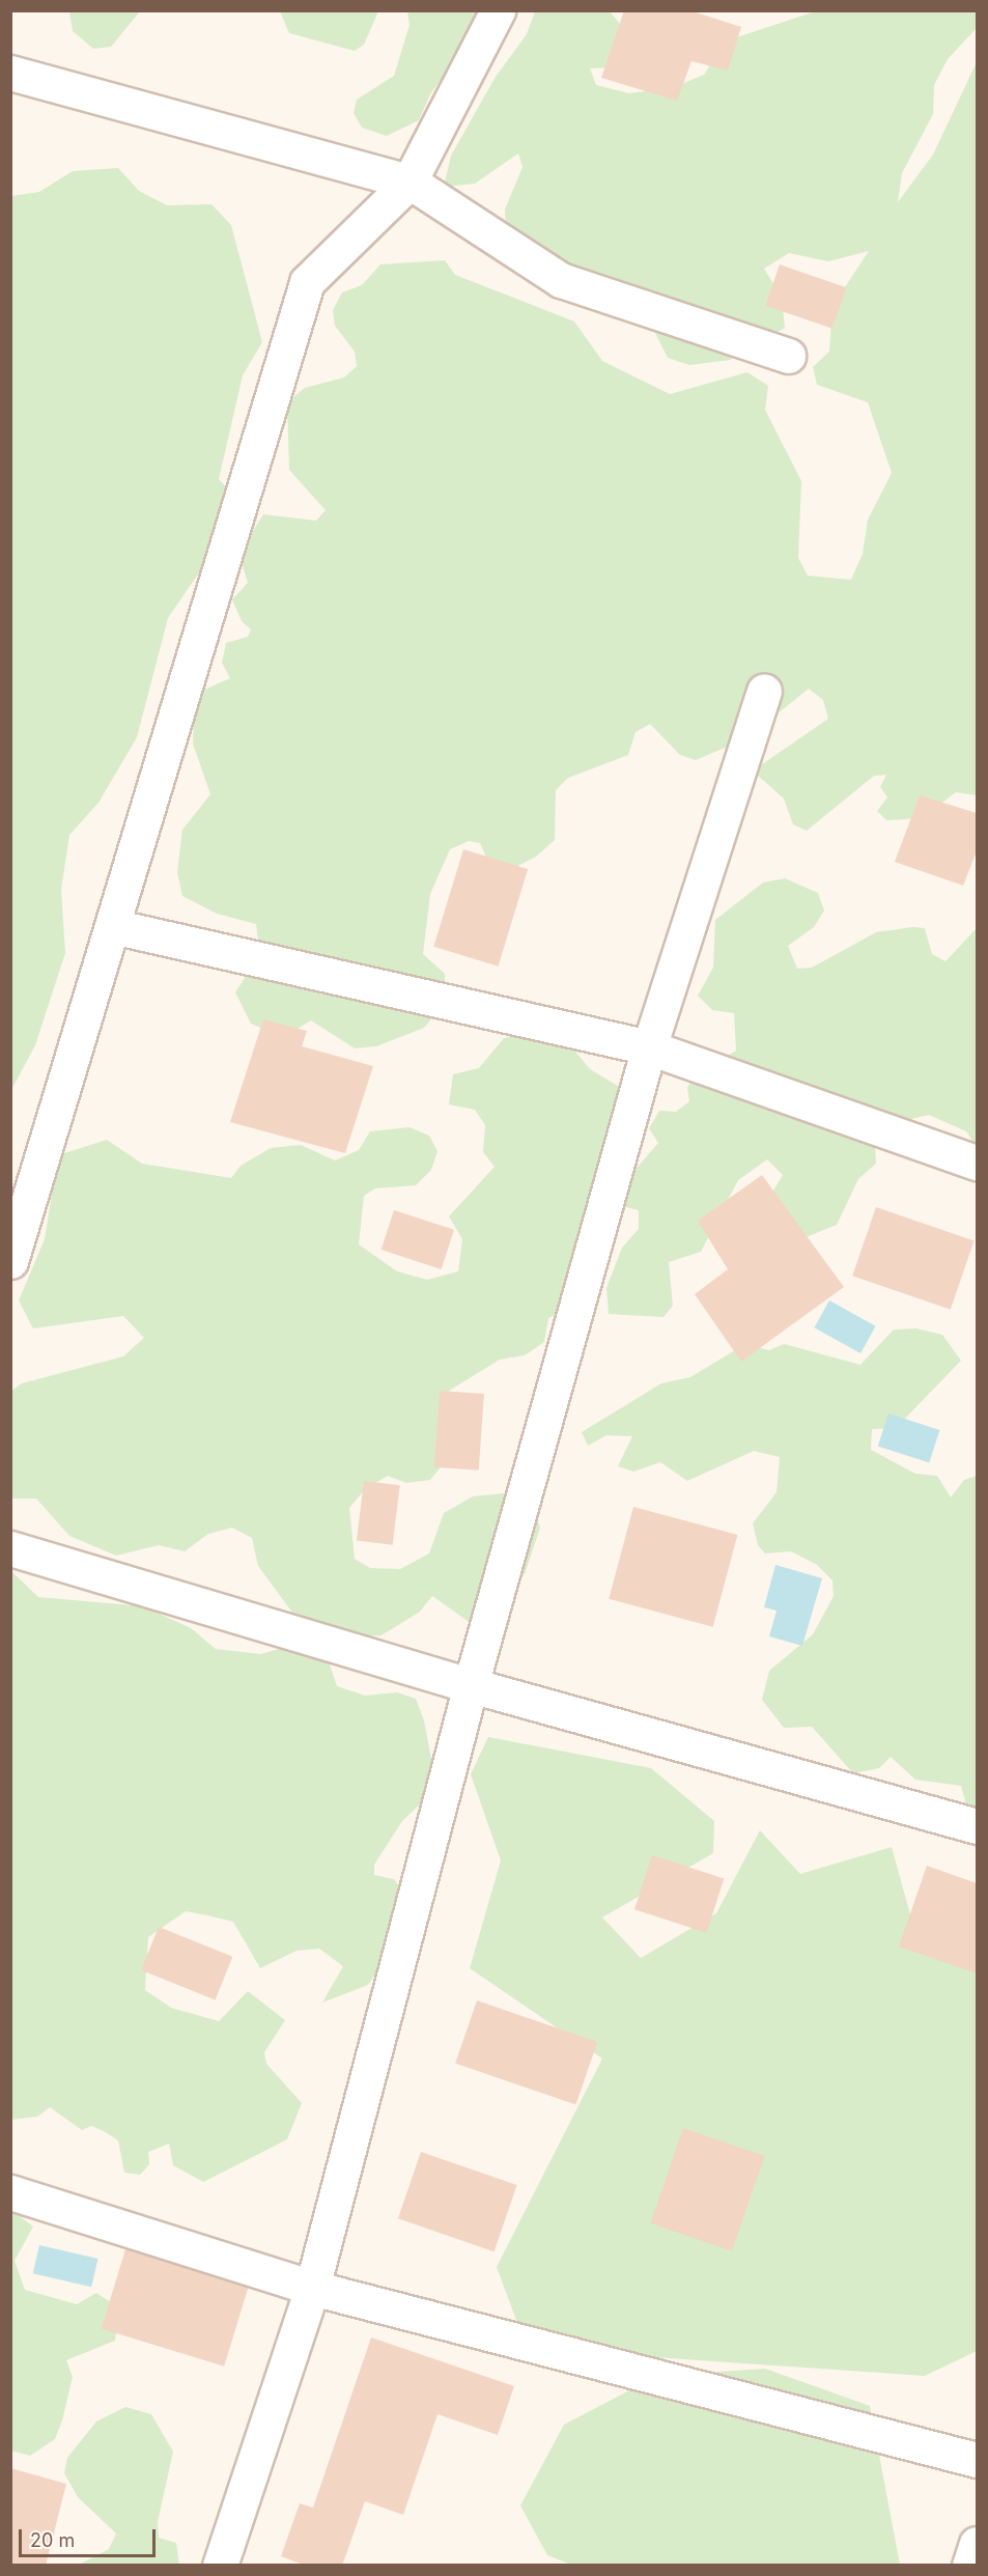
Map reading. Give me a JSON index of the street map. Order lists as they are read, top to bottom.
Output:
{
  "scale_bar": "20 m"
}
